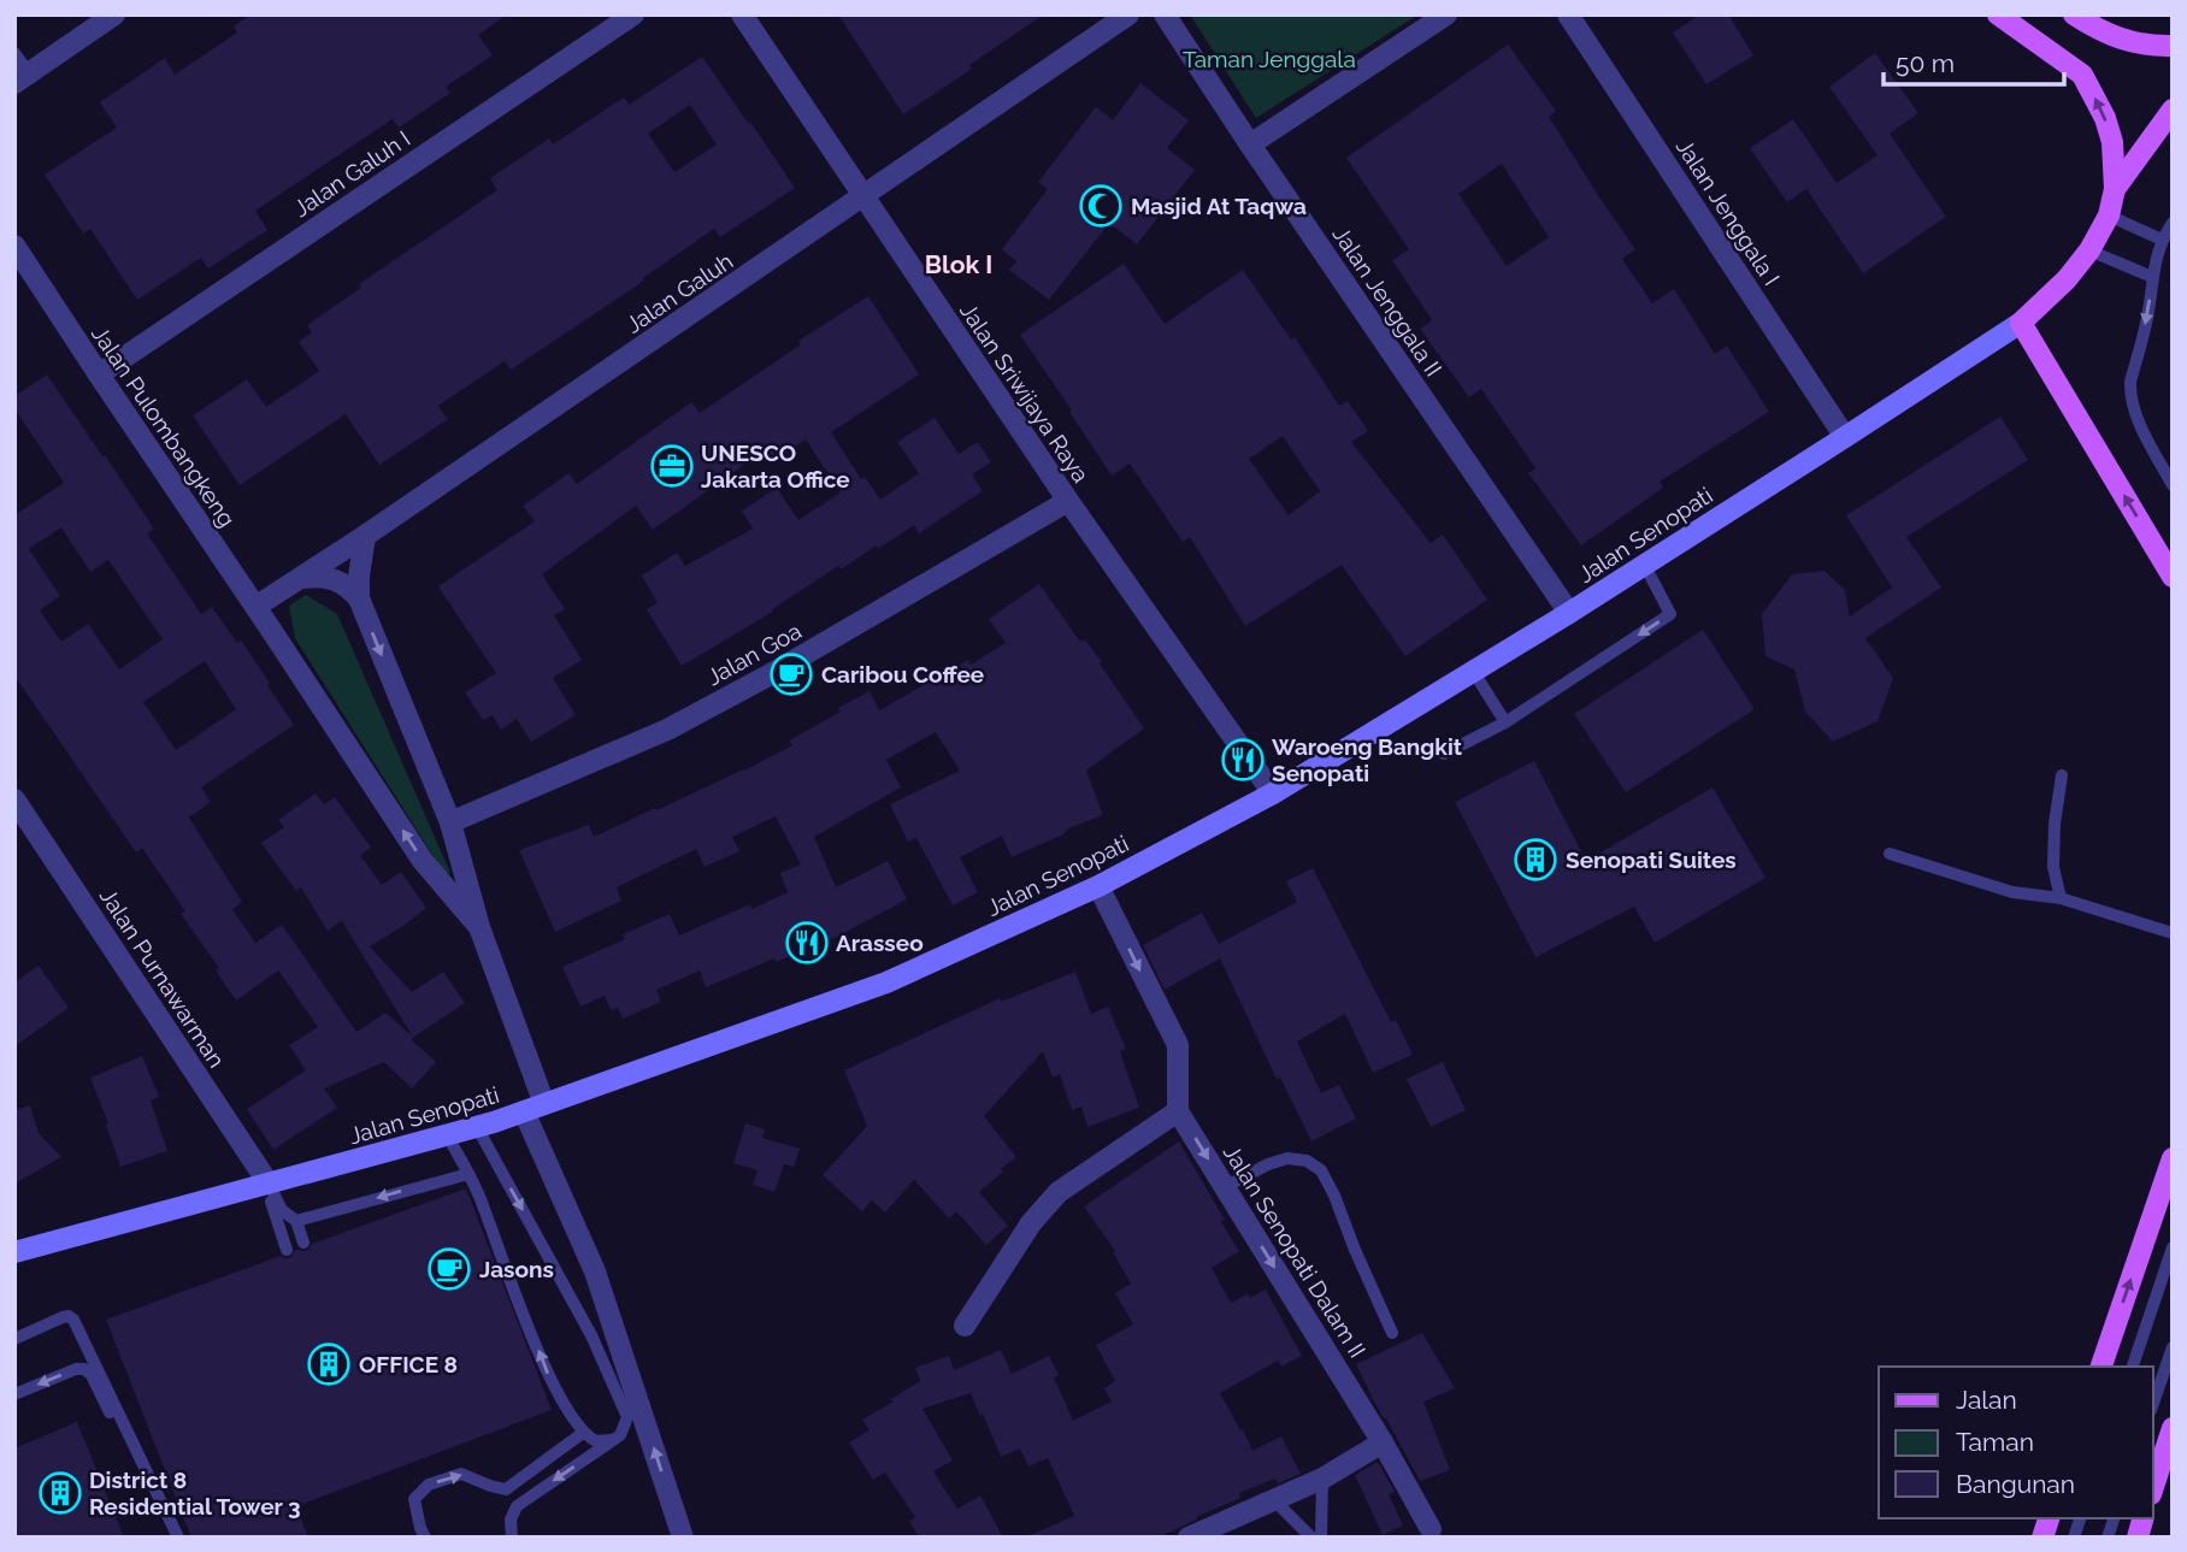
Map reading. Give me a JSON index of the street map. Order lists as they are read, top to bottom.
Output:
{
  "streets": {
    "main road": ["Jalan Senopati"],
    "street": [
      "Jalan Galuh I",
      "Jalan Jenggala I",
      "Jalan Galuh",
      "Jalan Jenggala II",
      "Jalan Sriwijaya Raya",
      "Jalan Pulombangkeng",
      "Jalan Goa",
      "Jalan Purnawarman",
      "Jalan Senopati Dalam II"
    ]
  },
  "crossings": [
    ["Jalan Galuh I", "Jalan Pulombangkeng"],
    ["Jalan Jenggala I", "Jalan Senopati"],
    ["Jalan Galuh", "Jalan Sriwijaya Raya"],
    ["Jalan Galuh", "Jalan Pulombangkeng"],
    ["Jalan Jenggala II", "Jalan Senopati"],
    ["Jalan Sriwijaya Raya", "Jalan Senopati"],
    ["Jalan Sriwijaya Raya", "Jalan Goa"],
    ["Jalan Pulombangkeng", "Jalan Senopati"],
    ["Jalan Pulombangkeng", "Jalan Goa"],
    ["Jalan Senopati", "Jalan Purnawarman"]
  ],
  "one_way": ["Jalan Senopati Dalam II"],
  "districts": ["Blok I"],
  "parks": ["Taman Jenggala"],
  "places": {
    "mosque": ["Masjid At Taqwa"],
    "office": ["UNESCO Jakarta Office"],
    "cafe": ["Caribou Coffee", "Jasons"],
    "restaurant": ["Waroeng Bangkit Senopati", "Arasseo"],
    "building": ["Senopati Suites", "OFFICE 8", "District 8 Residential Tower 3"]
  },
  "legend": ["Jalan", "Taman", "Bangunan"],
  "scale_bar": "50 m"
}
